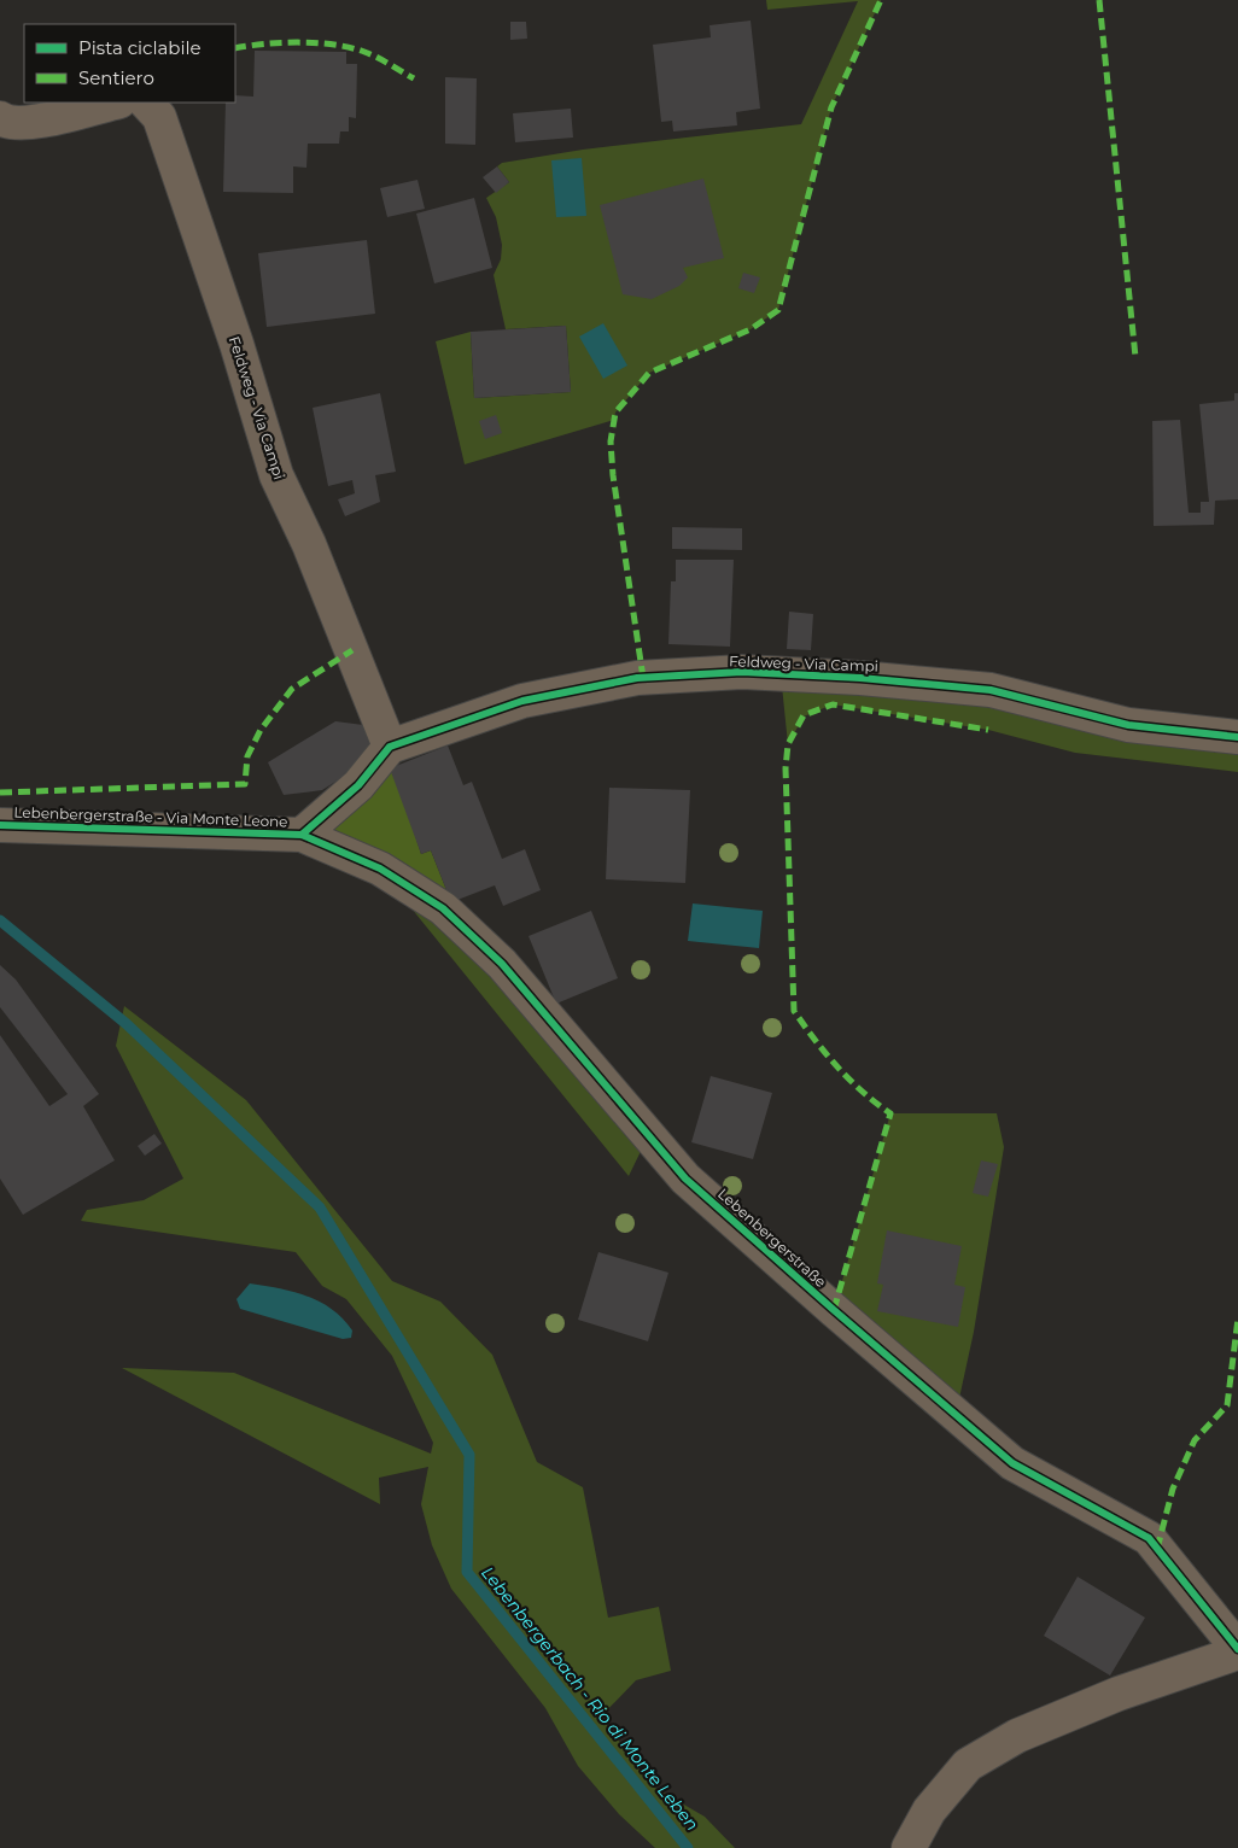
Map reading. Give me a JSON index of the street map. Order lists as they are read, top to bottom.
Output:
{
  "streets": {
    "street": ["Feldweg - Via Campi", "Lebenbergerstraße - Via Monte Leone", "Lebenbergerstraße"]
  },
  "crossings": [
    ["Lebenbergerstraße - Via Monte Leone", "Lebenbergerstraße"]
  ],
  "water": ["Lebenbergerbach - Rio di Monte Leben"],
  "legend": ["Pista ciclabile", "Sentiero"]
}
